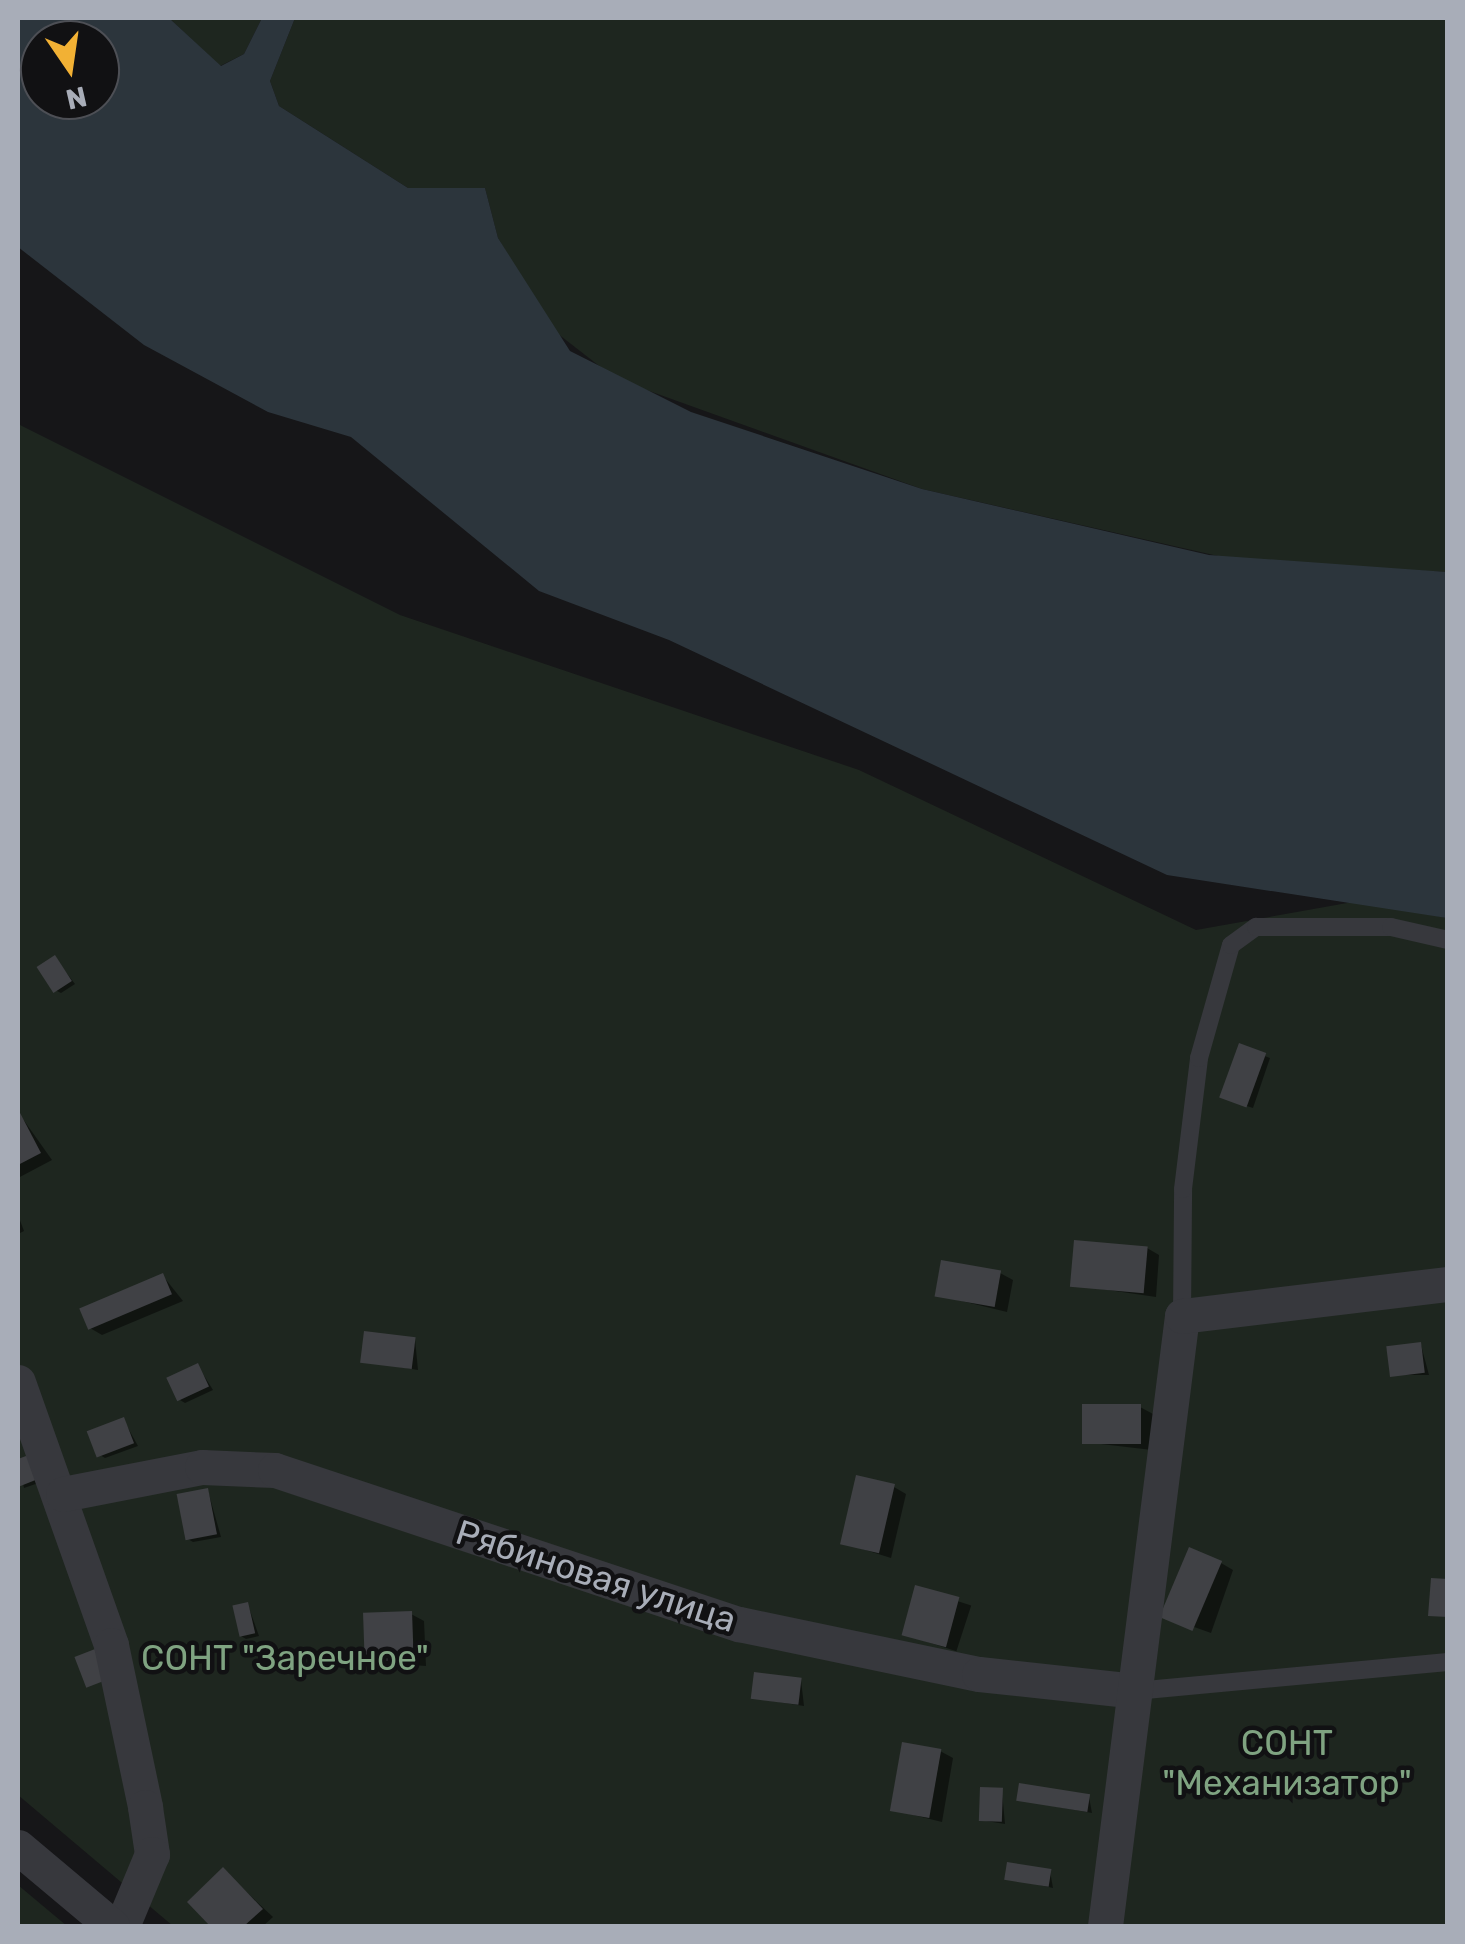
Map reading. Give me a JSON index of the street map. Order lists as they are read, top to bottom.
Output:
{
  "streets": {
    "street": ["Рябиновая улица"]
  },
  "parks": ["СОНТ \"Заречное\"", "СОНТ \"Механизатор\""],
  "north": "bottom"
}
